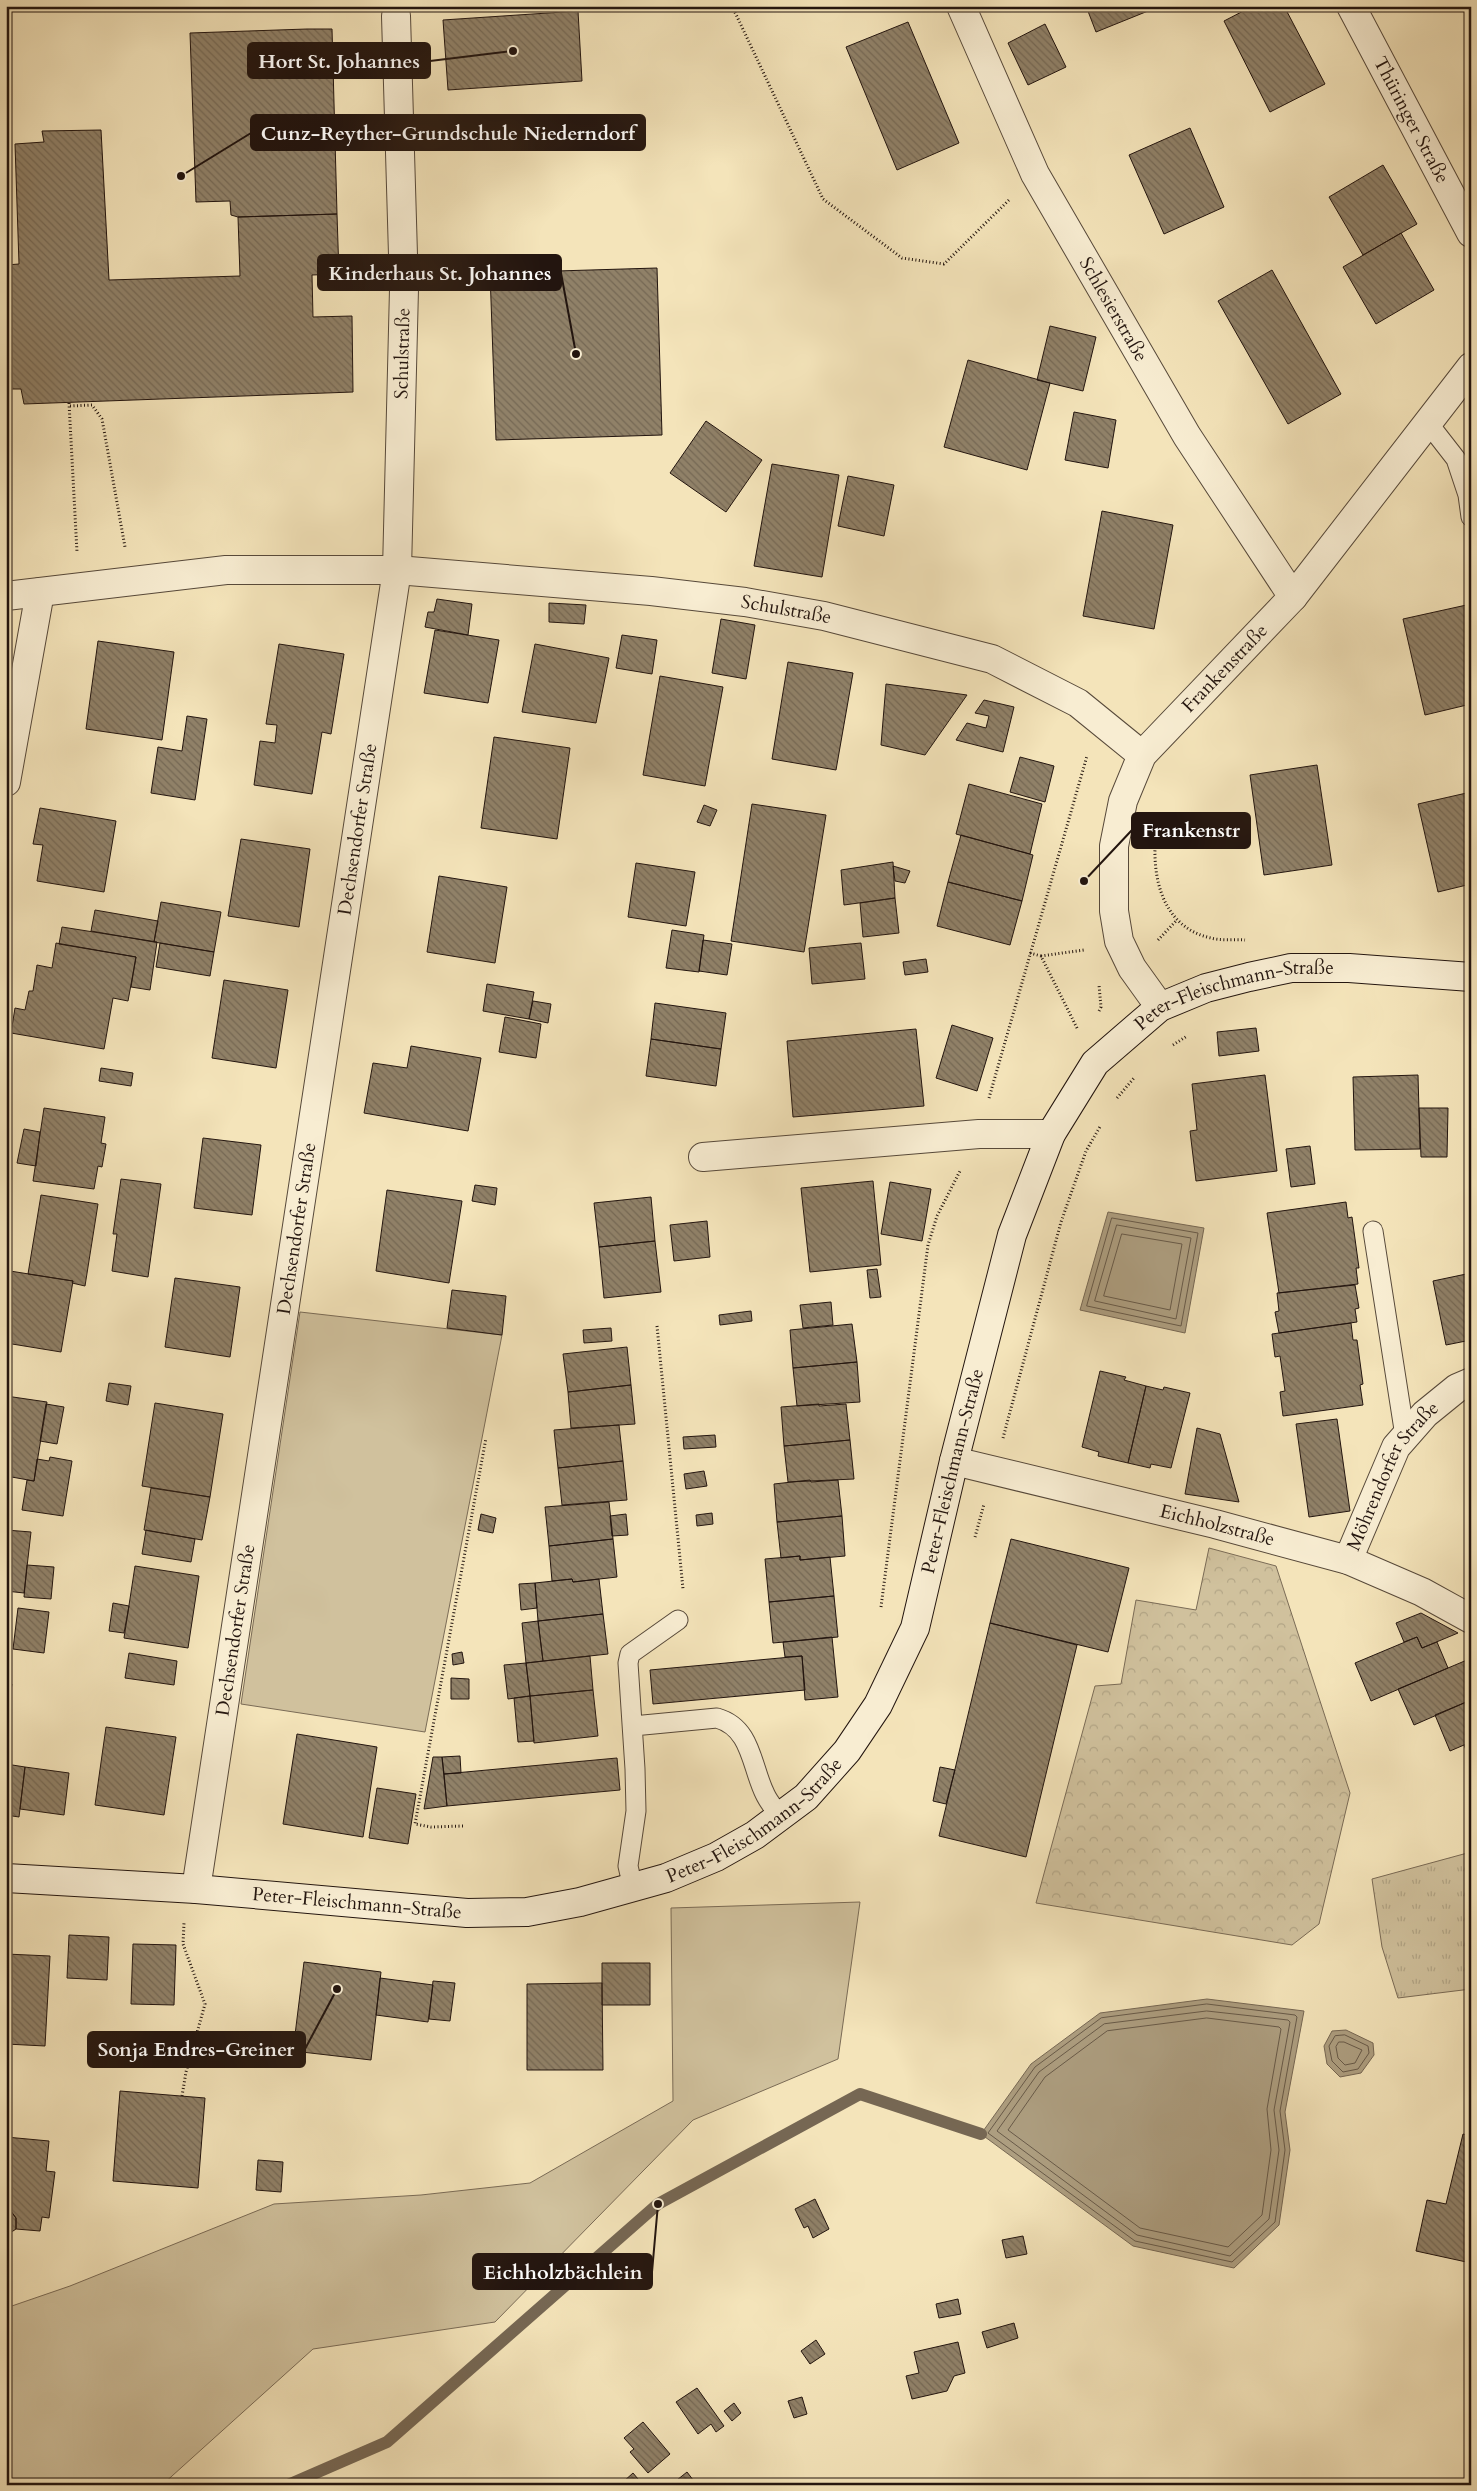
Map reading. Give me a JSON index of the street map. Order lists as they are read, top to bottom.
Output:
{
  "streets": {
    "street": [
      "Thüringer Straße",
      "Schlesierstraße",
      "Schulstraße",
      "Frankenstraße",
      "Dechsendorfer Straße",
      "Peter-Fleischmann-Straße",
      "Möhrendorfer Straße",
      "Eichholzstraße"
    ]
  },
  "crossings": [
    ["Schlesierstraße", "Frankenstraße"],
    ["Schulstraße", "Frankenstraße"],
    ["Schulstraße", "Dechsendorfer Straße"],
    ["Frankenstraße", "Peter-Fleischmann-Straße"],
    ["Dechsendorfer Straße", "Peter-Fleischmann-Straße"],
    ["Peter-Fleischmann-Straße", "Eichholzstraße"],
    ["Möhrendorfer Straße", "Eichholzstraße"]
  ],
  "places": [
    "Hort St. Johannes",
    "Cunz-Reyther-Grundschule Niederndorf",
    "Kinderhaus St. Johannes",
    "Frankenstr",
    "Sonja Endres-Greiner",
    "Eichholzbächlein"
  ]
}
